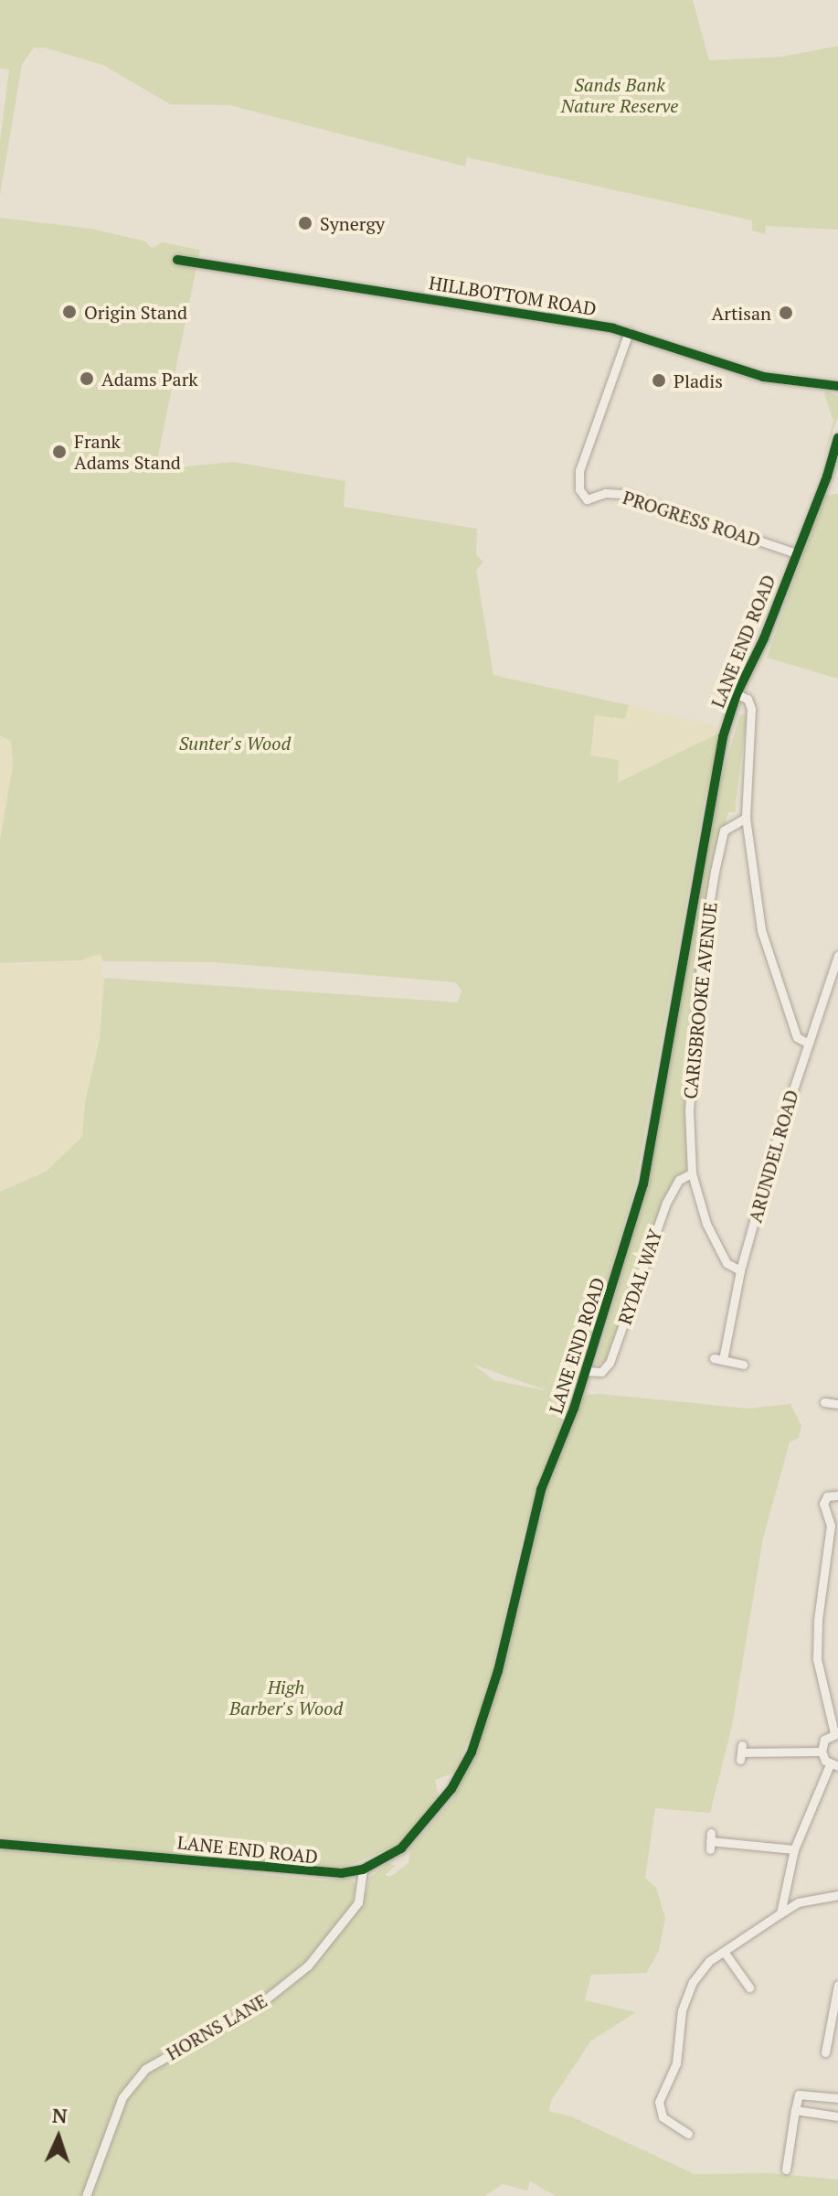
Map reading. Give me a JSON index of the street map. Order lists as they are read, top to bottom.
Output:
{
  "streets": {
    "street": [
      "HILLBOTTOM ROAD",
      "PROGRESS ROAD",
      "LANE END ROAD",
      "CARISBROOKE AVENUE",
      "ARUNDEL ROAD",
      "RYDAL WAY",
      "HORNS LANE"
    ]
  },
  "crossings": [
    ["HILLBOTTOM ROAD", "PROGRESS ROAD"],
    ["PROGRESS ROAD", "LANE END ROAD"],
    ["LANE END ROAD", "RYDAL WAY"],
    ["LANE END ROAD", "HORNS LANE"],
    ["CARISBROOKE AVENUE", "ARUNDEL ROAD"],
    ["CARISBROOKE AVENUE", "RYDAL WAY"]
  ],
  "parks": ["Sands Bank Nature Reserve", "Sunter's Wood", "High Barber's Wood"],
  "places": [
    "Synergy",
    "Origin Stand",
    "Artisan",
    "Adams Park",
    "Pladis",
    "Frank Adams Stand"
  ],
  "north": "top"
}
